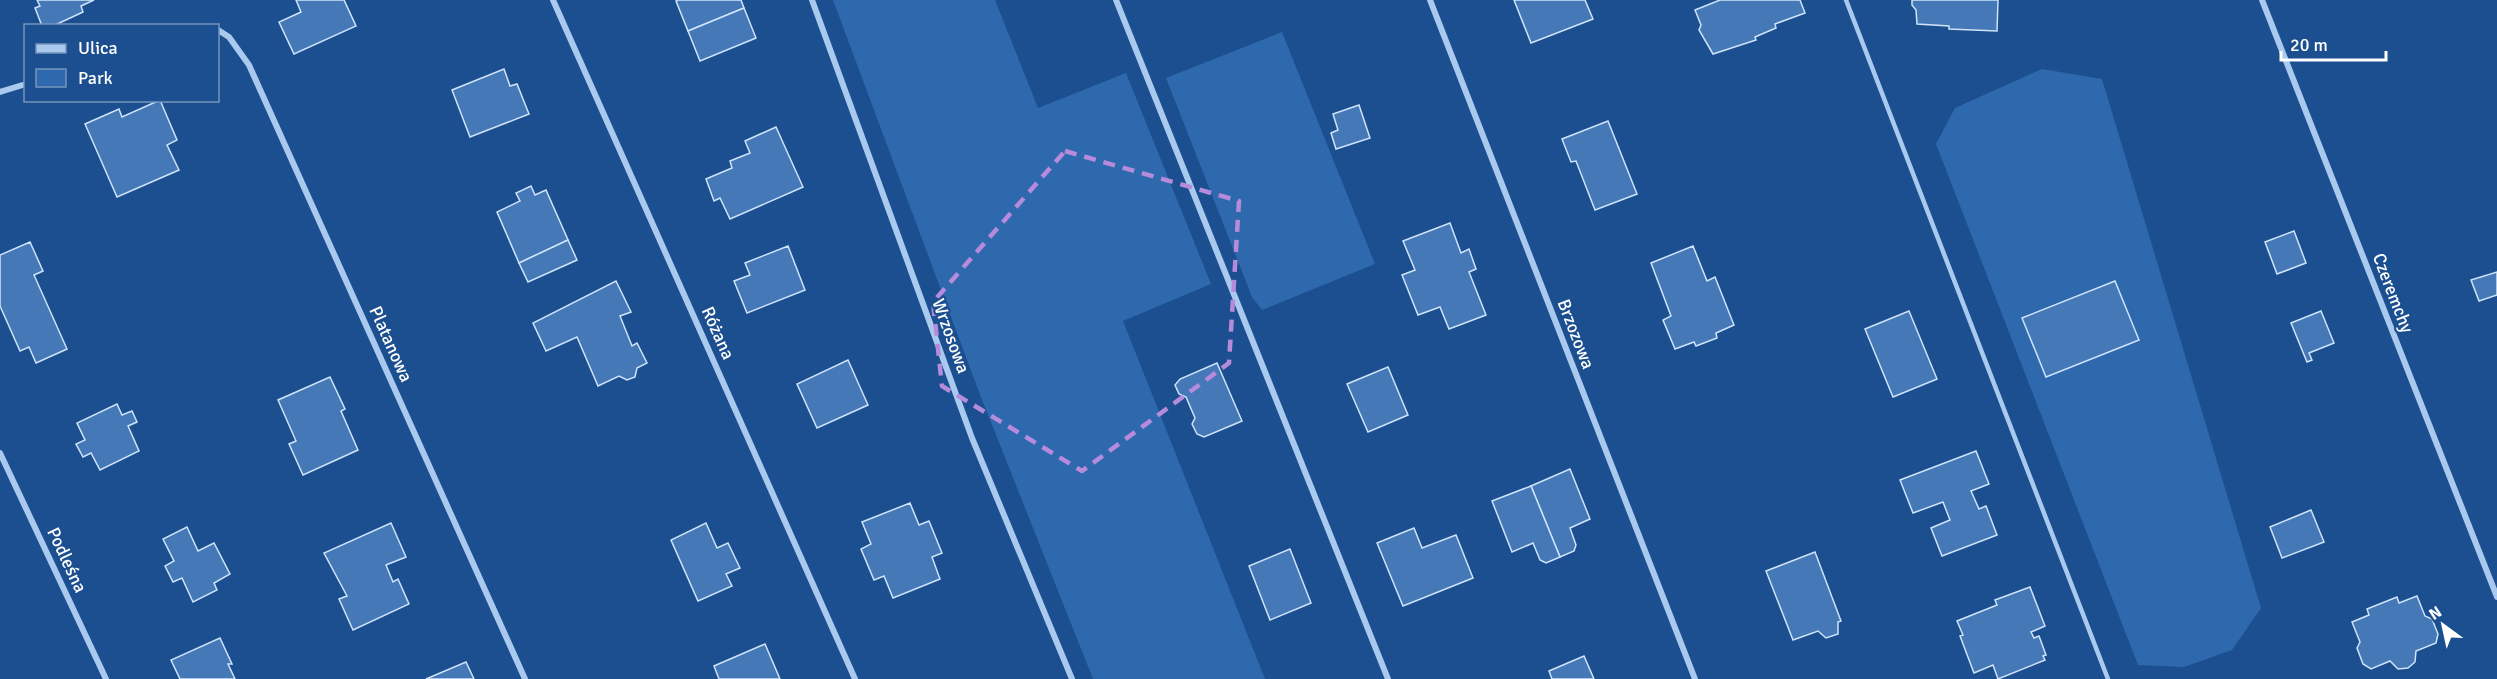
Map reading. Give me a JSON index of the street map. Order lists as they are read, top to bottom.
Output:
{
  "streets": {
    "street": [
      "Czeremchy",
      "Różana",
      "Brzozowa",
      "Wrzosowa",
      "Platanowa",
      "Podleśna"
    ]
  },
  "legend": ["Ulica", "Park"],
  "scale_bar": "20 m",
  "north": "top left"
}
